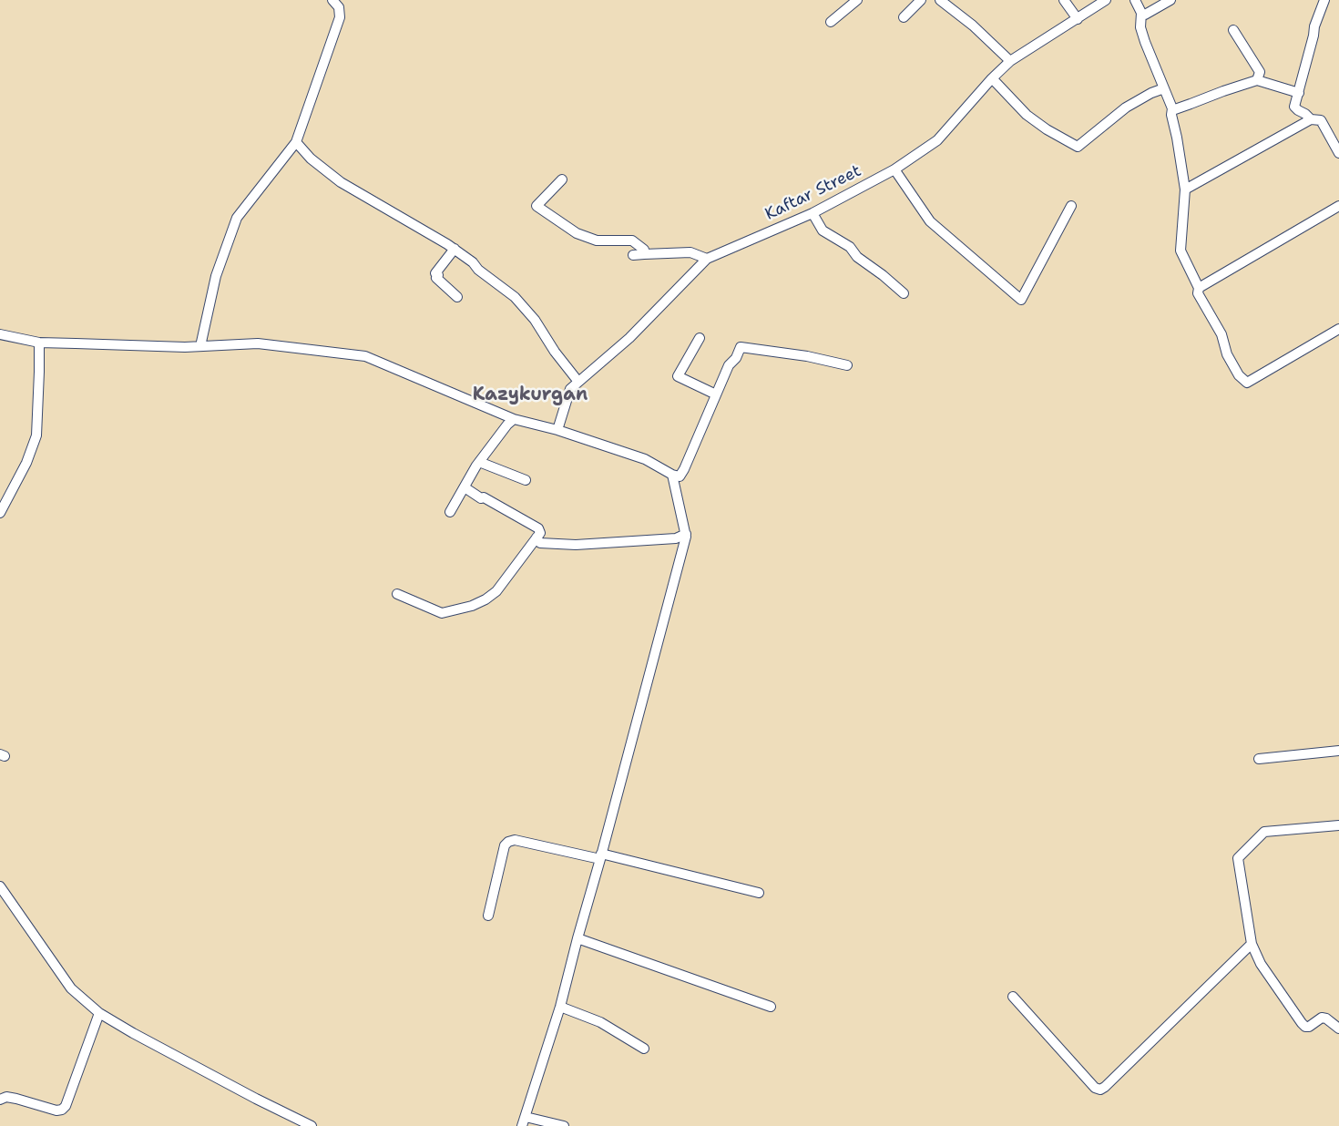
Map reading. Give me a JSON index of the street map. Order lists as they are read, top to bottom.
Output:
{
  "streets": {
    "street": ["Kaftar Street"]
  },
  "districts": ["Kazykurgan"]
}
